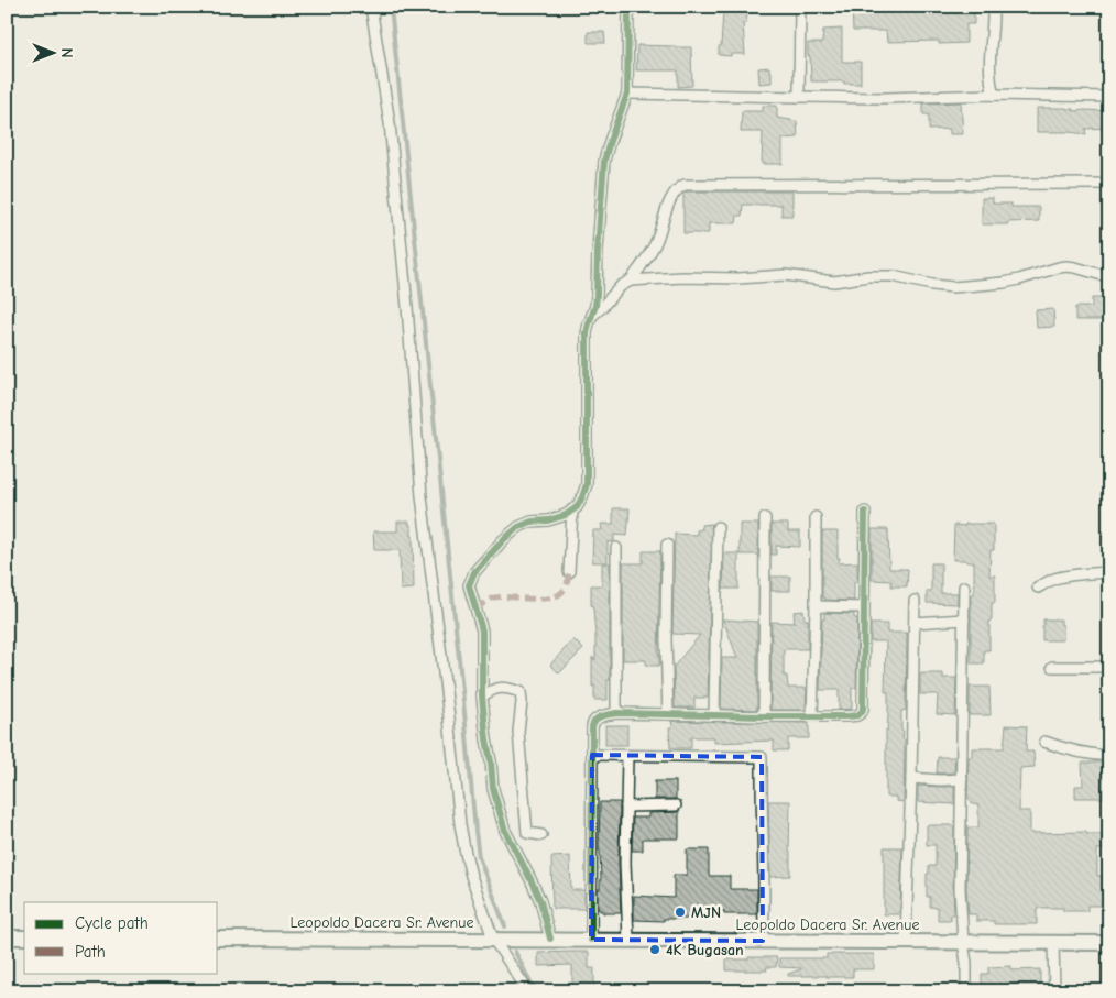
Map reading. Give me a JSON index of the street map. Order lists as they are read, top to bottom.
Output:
{
  "streets": {
    "main road": ["Leopoldo Dacera Sr. Avenue"]
  },
  "places": ["MJN", "4K Bugasan"],
  "legend": ["Cycle path", "Path"],
  "north": "right"
}
